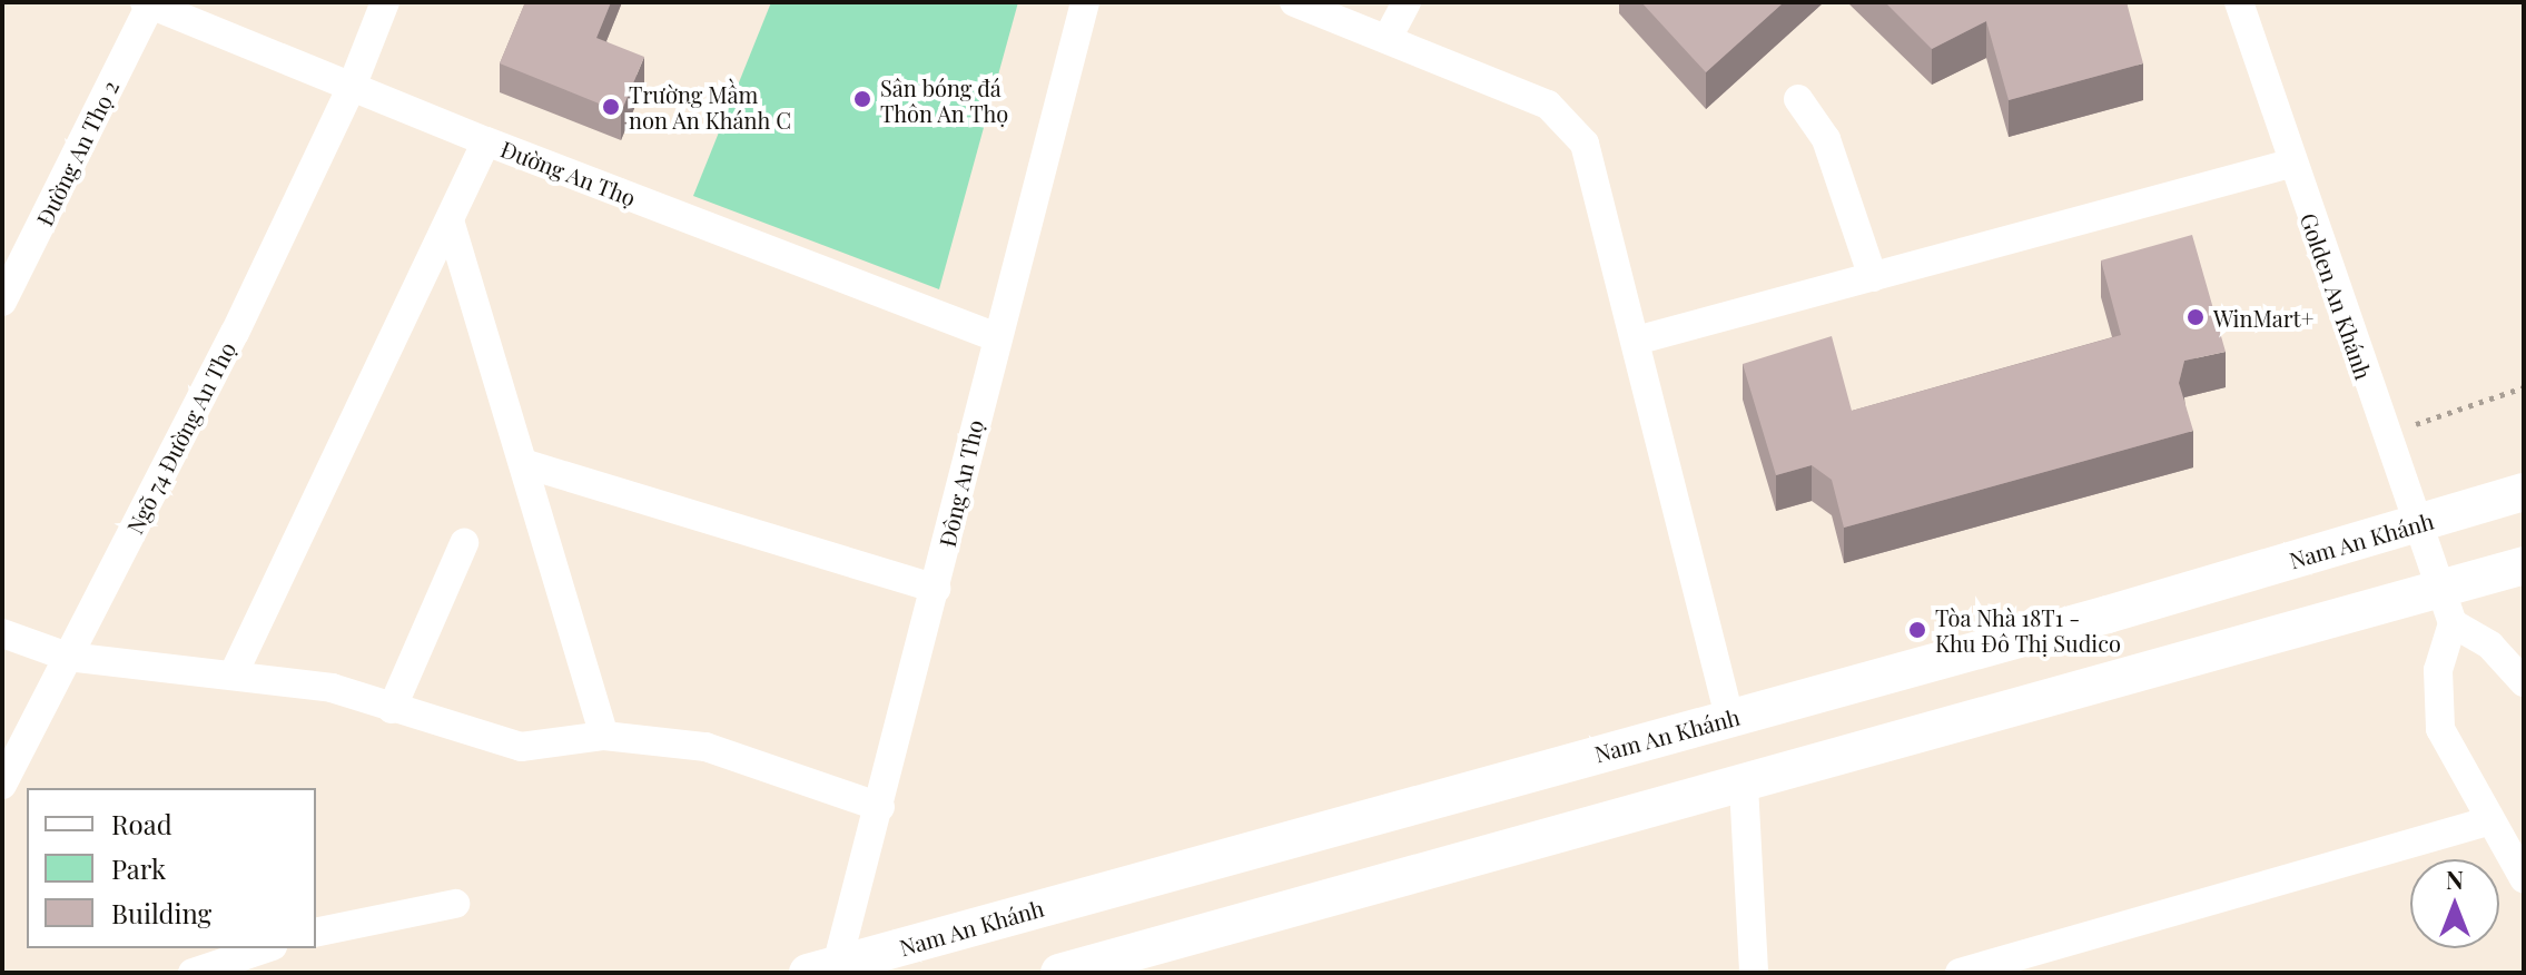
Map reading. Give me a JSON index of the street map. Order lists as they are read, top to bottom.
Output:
{
  "streets": {
    "street": [
      "Đường An Thọ 2",
      "Đường An Thọ",
      "Golden An Khánh",
      "Ngõ 74 Đường An Thọ",
      "Đông An Thọ",
      "Nam An Khánh"
    ]
  },
  "crossings": [
    ["Đường An Thọ 2", "Đường An Thọ"],
    ["Đường An Thọ", "Ngõ 74 Đường An Thọ"],
    ["Đường An Thọ", "Đông An Thọ"],
    ["Golden An Khánh", "Nam An Khánh"],
    ["Đông An Thọ", "Nam An Khánh"]
  ],
  "places": [
    "Sân bóng đá Thôn An Thọ",
    "Trường Mầm non An Khánh C",
    "WinMart+",
    "Tòa Nhà 18T1 - Khu Đô Thị Sudico"
  ],
  "legend": ["Road", "Park", "Building"],
  "north": "top"
}
